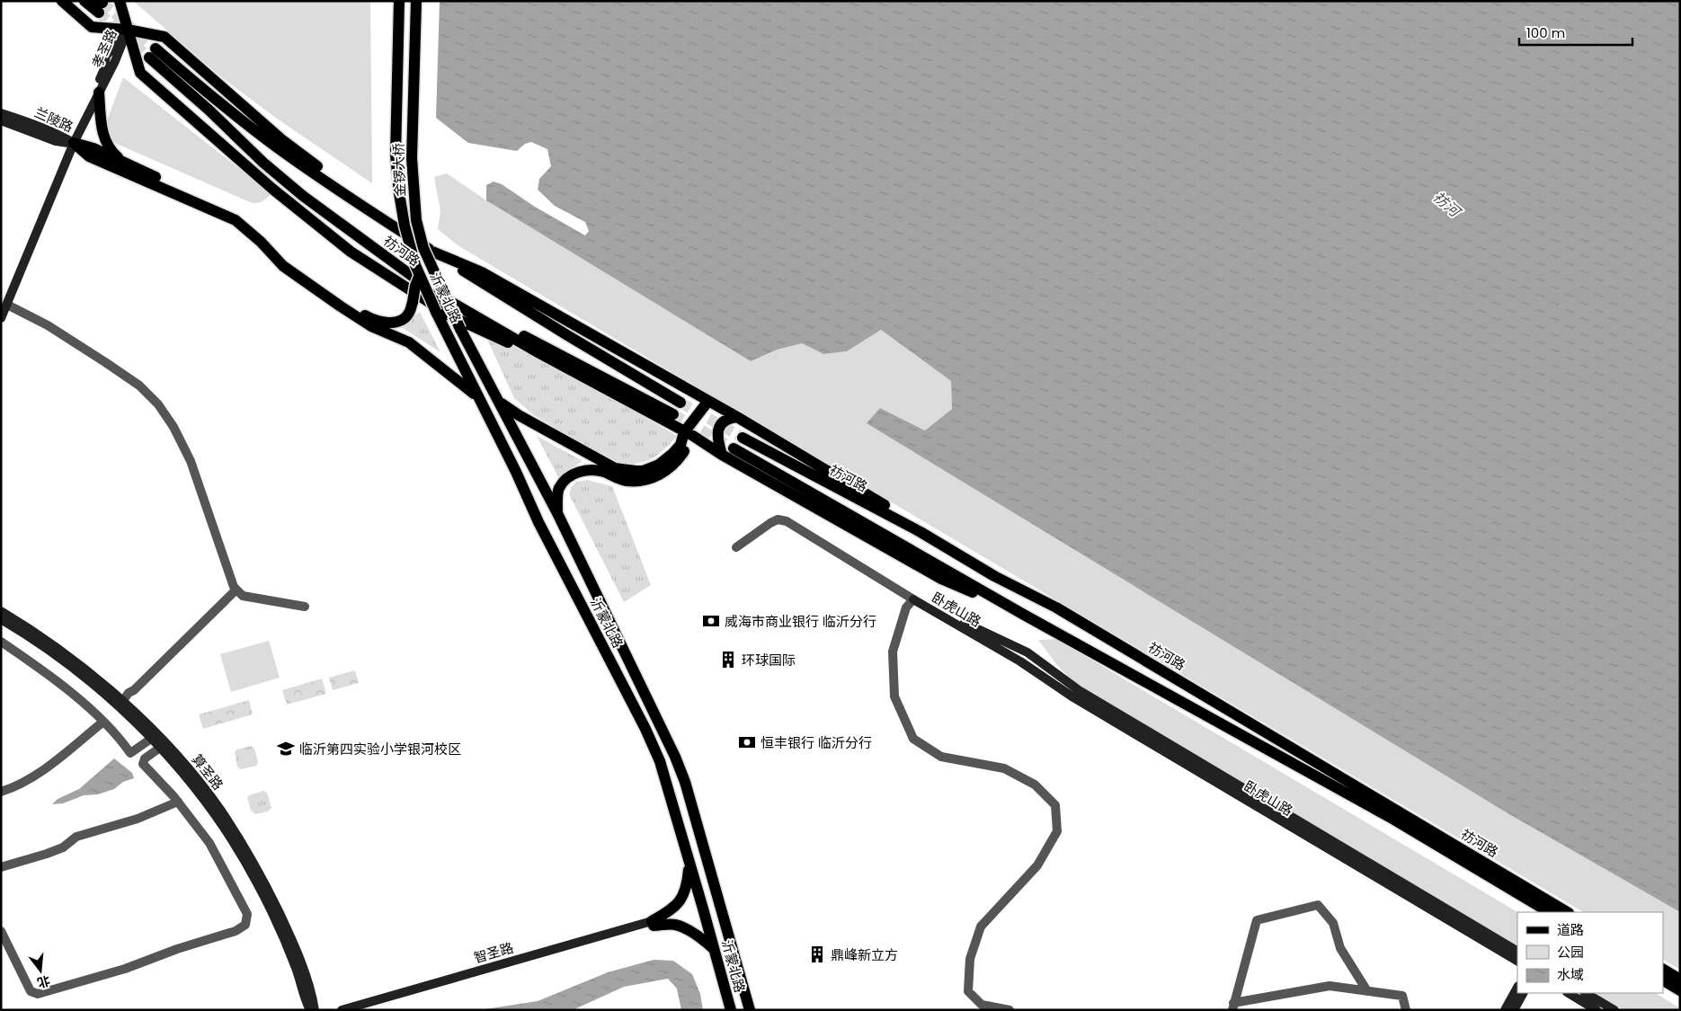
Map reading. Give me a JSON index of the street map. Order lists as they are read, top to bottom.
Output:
{
  "streets": {
    "main road": ["金锣大桥", "祊河路", "沂蒙北路"],
    "street": [
      "孝圣路",
      "兰陵路",
      "卧虎山路",
      "算圣路",
      "智圣路"
    ]
  },
  "crossings": [
    ["孝圣路", "兰陵路"],
    ["孝圣路", "祊河路"],
    ["金锣大桥", "沂蒙北路"]
  ],
  "water": ["祊河"],
  "places": {
    "bank": ["威海市商业银行 临沂分行", "恒丰银行 临沂分行"],
    "building": ["环球国际", "鼎峰新立方"],
    "school or university": ["临沂第四实验小学银河校区"]
  },
  "legend": ["道路", "公园", "水域"],
  "scale_bar": "100 m",
  "north": "bottom"
}
